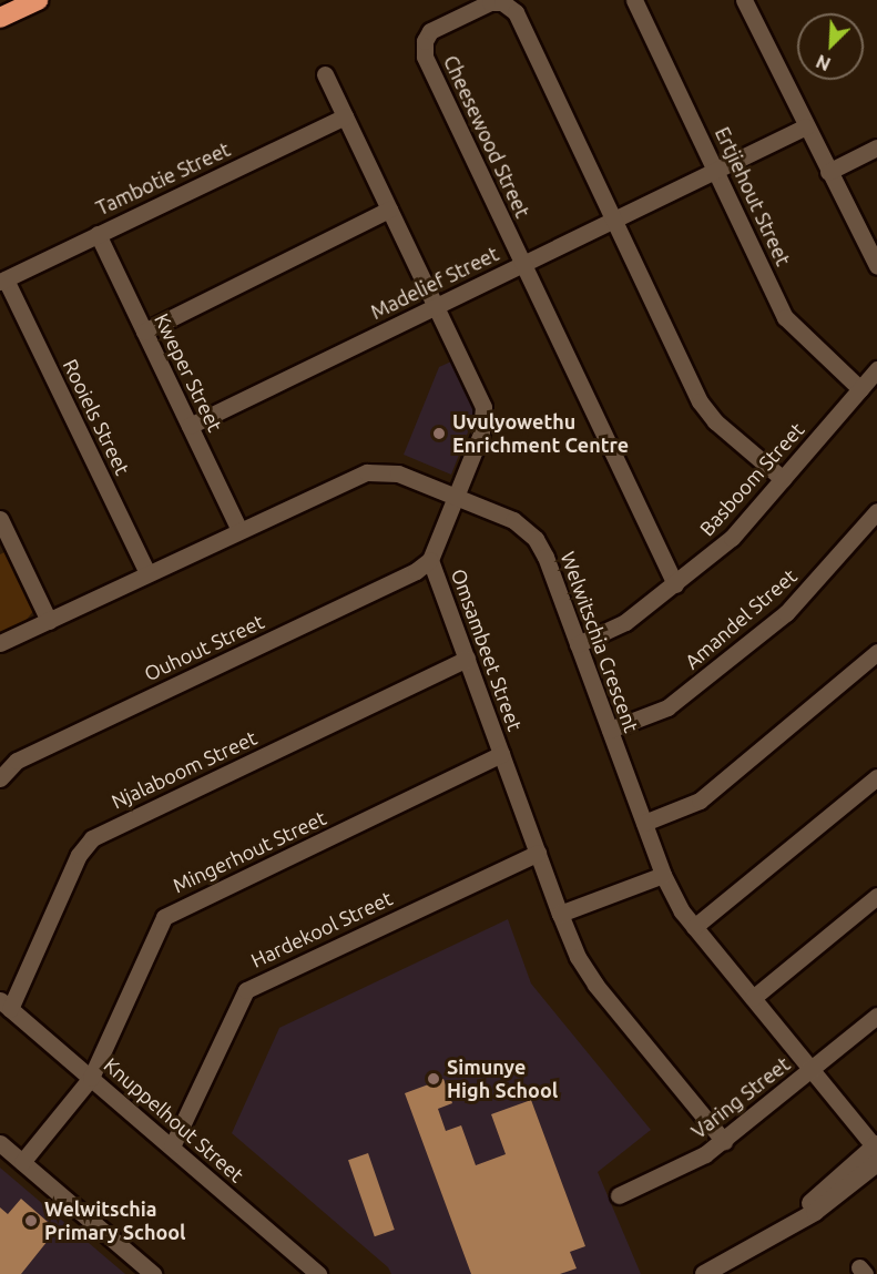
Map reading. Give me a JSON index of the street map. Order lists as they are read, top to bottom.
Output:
{
  "streets": {
    "street": [
      "Cheesewood Street",
      "Tambotie Street",
      "Ertjiehout Street",
      "Madelief Street",
      "Kweper Street",
      "Rooiels Street",
      "Basboom Street",
      "Amandel Street",
      "Welwitschia Crescent",
      "Ouhout Street",
      "Omsambeet Street",
      "Njalaboom Street",
      "Mingerhout Street",
      "Hardekool Street",
      "Varing Street",
      "Knuppelhout Street"
    ]
  },
  "crossings": [
    ["Cheesewood Street", "Madelief Street"],
    ["Cheesewood Street", "Basboom Street"],
    ["Tambotie Street", "Kweper Street"],
    ["Tambotie Street", "Rooiels Street"],
    ["Tambotie Street", "Omsambeet Street"],
    ["Ertjiehout Street", "Madelief Street"],
    ["Ertjiehout Street", "Basboom Street"],
    ["Madelief Street", "Kweper Street"],
    ["Madelief Street", "Omsambeet Street"],
    ["Kweper Street", "Welwitschia Crescent"],
    ["Rooiels Street", "Welwitschia Crescent"],
    ["Basboom Street", "Welwitschia Crescent"],
    ["Amandel Street", "Welwitschia Crescent"],
    ["Welwitschia Crescent", "Omsambeet Street"],
    ["Welwitschia Crescent", "Varing Street"],
    ["Ouhout Street", "Omsambeet Street"],
    ["Omsambeet Street", "Njalaboom Street"],
    ["Omsambeet Street", "Mingerhout Street"],
    ["Omsambeet Street", "Hardekool Street"],
    ["Omsambeet Street", "Varing Street"],
    ["Njalaboom Street", "Knuppelhout Street"],
    ["Mingerhout Street", "Knuppelhout Street"],
    ["Hardekool Street", "Knuppelhout Street"]
  ],
  "places": ["Uvulyowethu Enrichment Centre", "Simunye High School", "Welwitschia Primary School"],
  "north": "bottom left"
}
